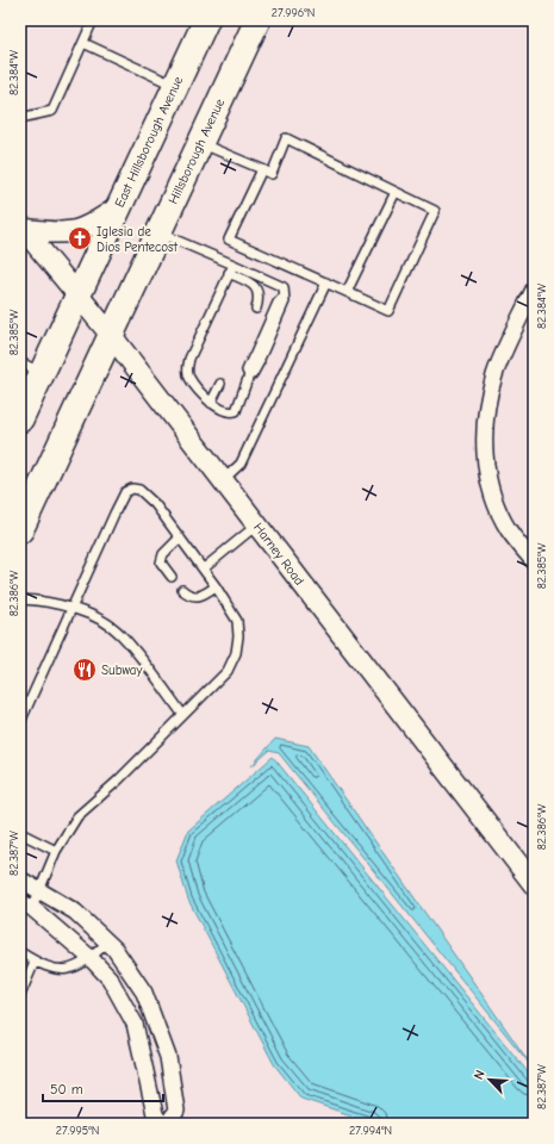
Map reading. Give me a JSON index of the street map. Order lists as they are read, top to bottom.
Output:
{
  "streets": {
    "main road": ["East Hillsborough Avenue", "Hillsborough Avenue"],
    "street": ["Harney Road"]
  },
  "crossings": [
    ["East Hillsborough Avenue", "Harney Road"],
    ["Hillsborough Avenue", "Harney Road"]
  ],
  "places": {
    "church": ["Iglesia de Dios Pentecost"],
    "restaurant": ["Subway"]
  },
  "scale_bar": "50 m",
  "north": "top left",
  "coordinates": [
    "27.996°N",
    "82.384°W",
    "82.385°W",
    "82.386°W",
    "82.387°W",
    "27.995°N",
    "27.994°N"
  ]
}
